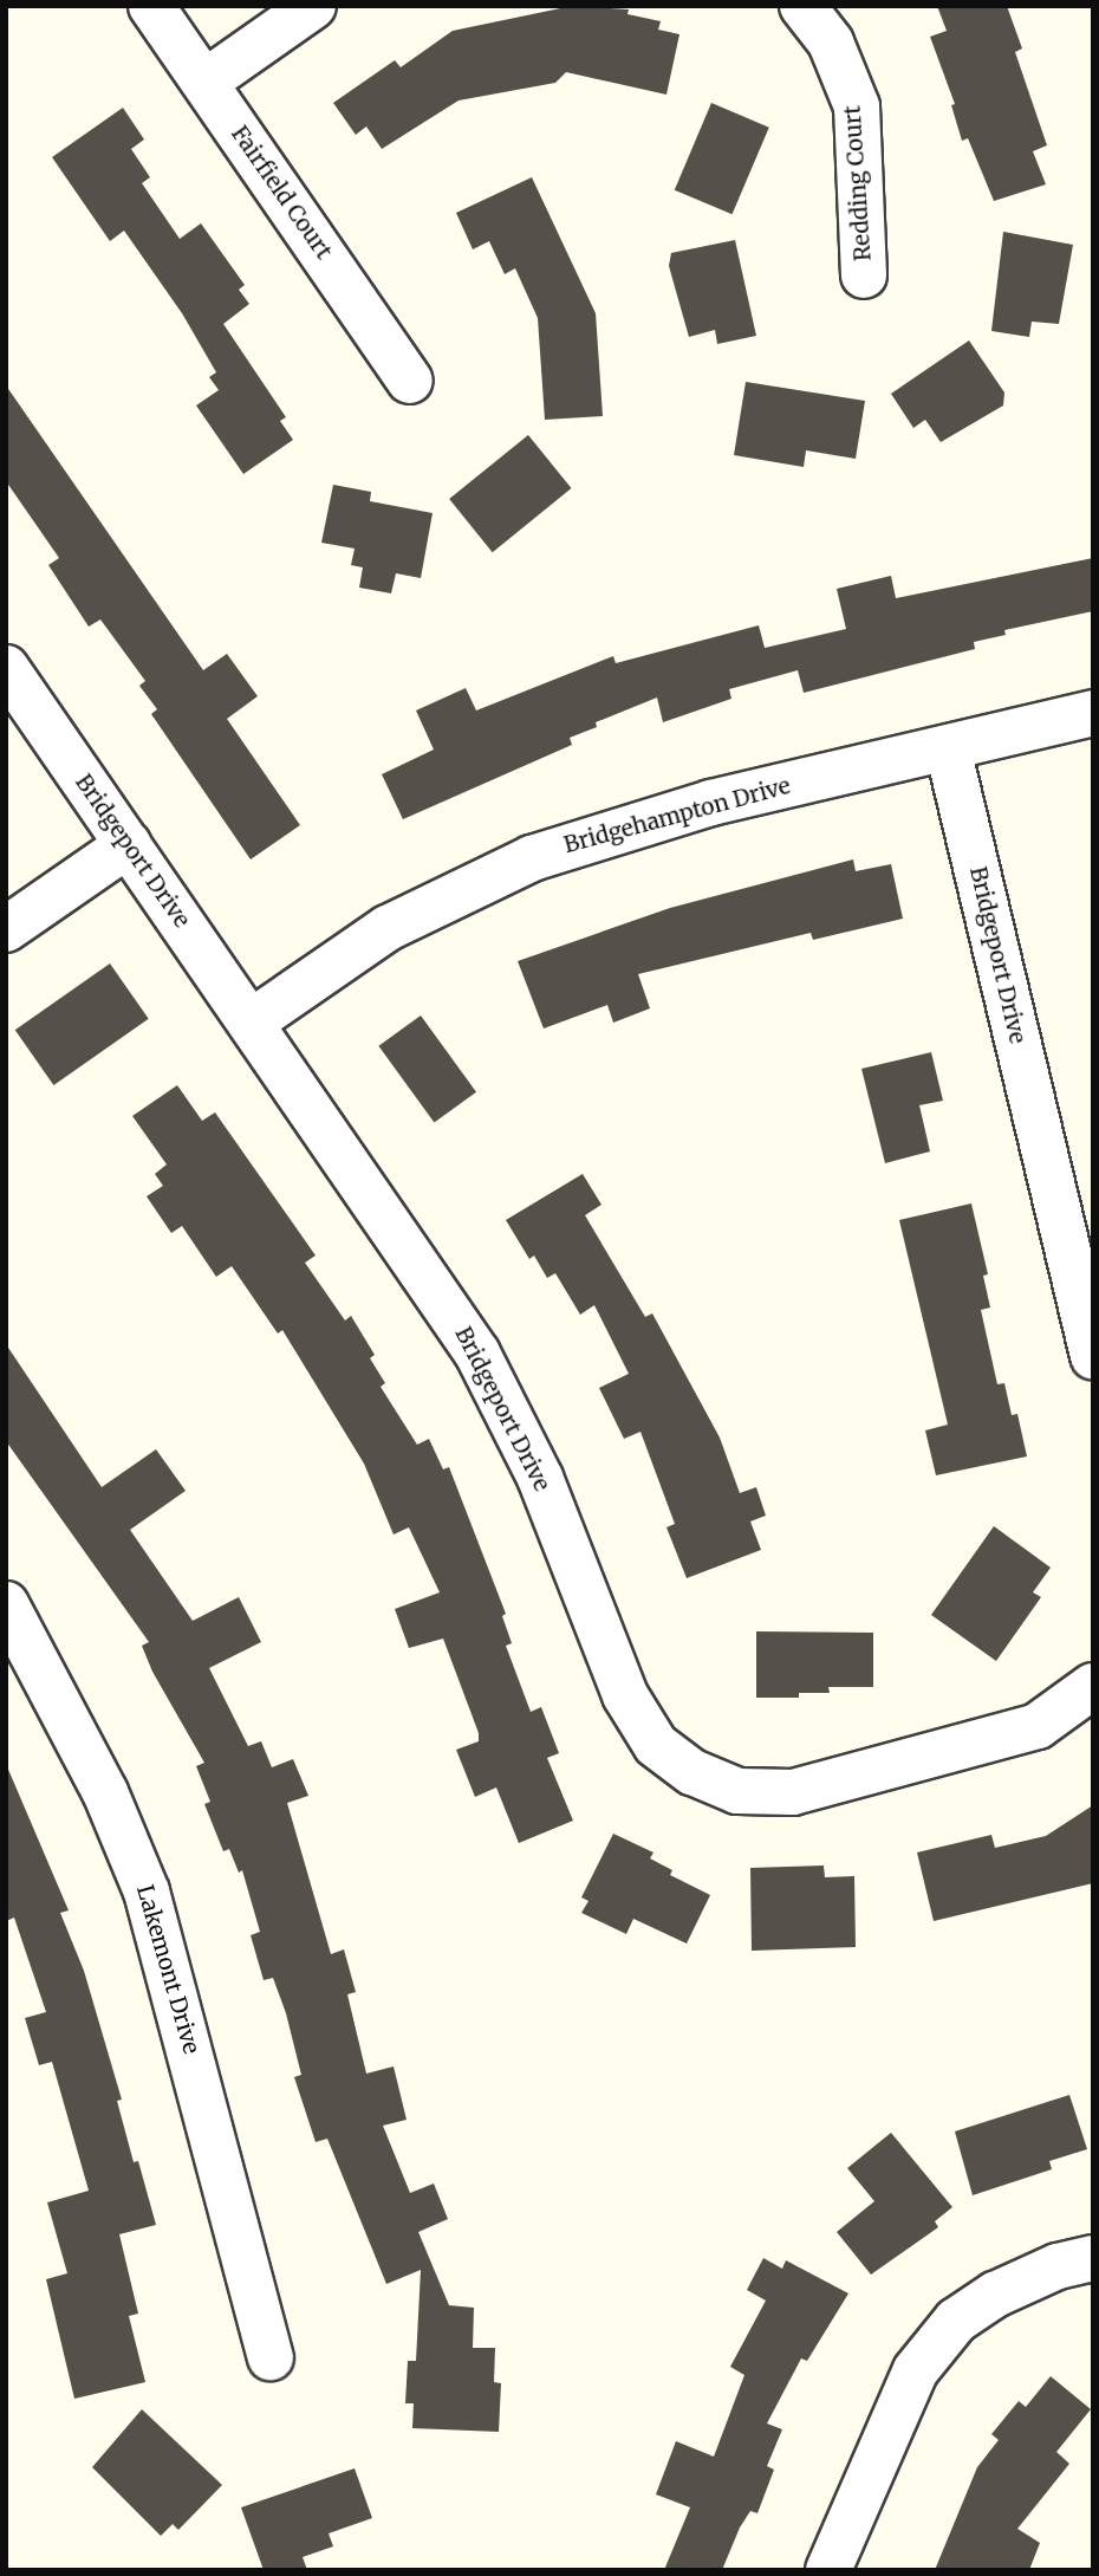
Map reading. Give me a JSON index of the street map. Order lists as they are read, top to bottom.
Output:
{
  "streets": {
    "street": [
      "Redding Court",
      "Fairfield Court",
      "Bridgehampton Drive",
      "Bridgeport Drive",
      "Lakemont Drive"
    ]
  },
  "crossings": [
    ["Bridgehampton Drive", "Bridgeport Drive"]
  ]
}
